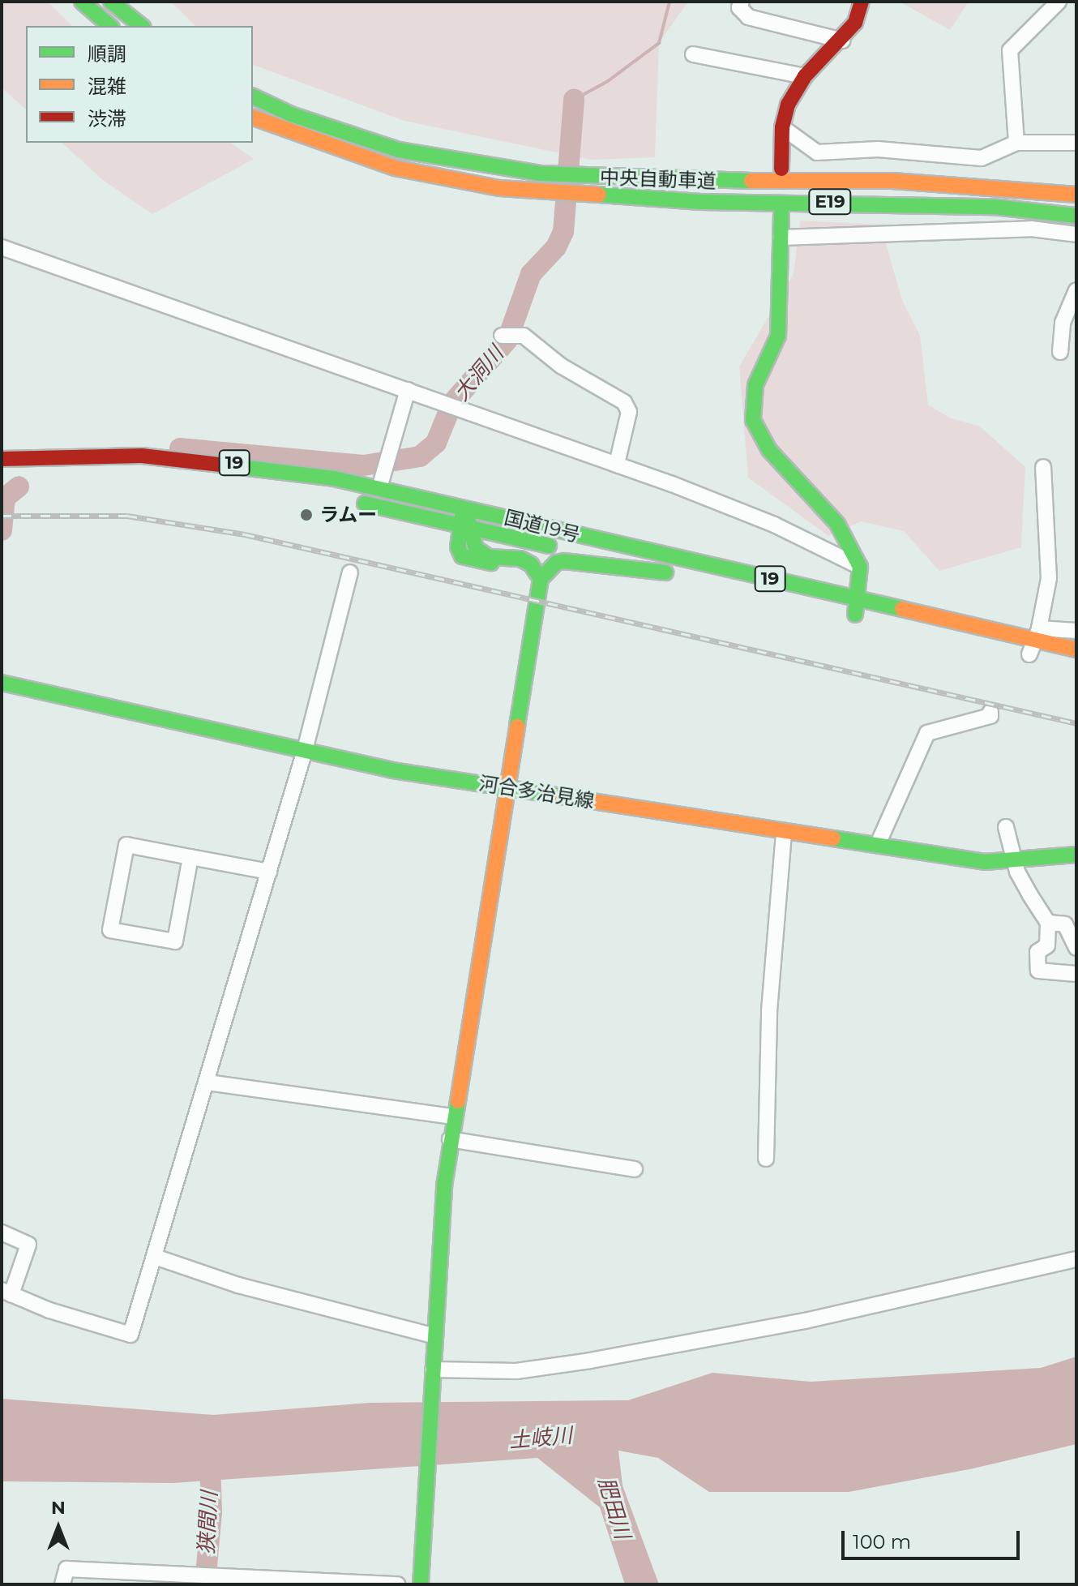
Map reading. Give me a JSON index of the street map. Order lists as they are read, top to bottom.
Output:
{
  "streets": {
    "main road": [
      "中央自動車道",
      "E19",
      "19",
      "国道19号",
      "河合多治見線"
    ]
  },
  "water": [
    "大洞川",
    "土岐川",
    "肥田川",
    "狭間川"
  ],
  "places": ["ラムー"],
  "legend": ["順調", "混雑", "渋滞"],
  "scale_bar": "100 m",
  "north": "top"
}
